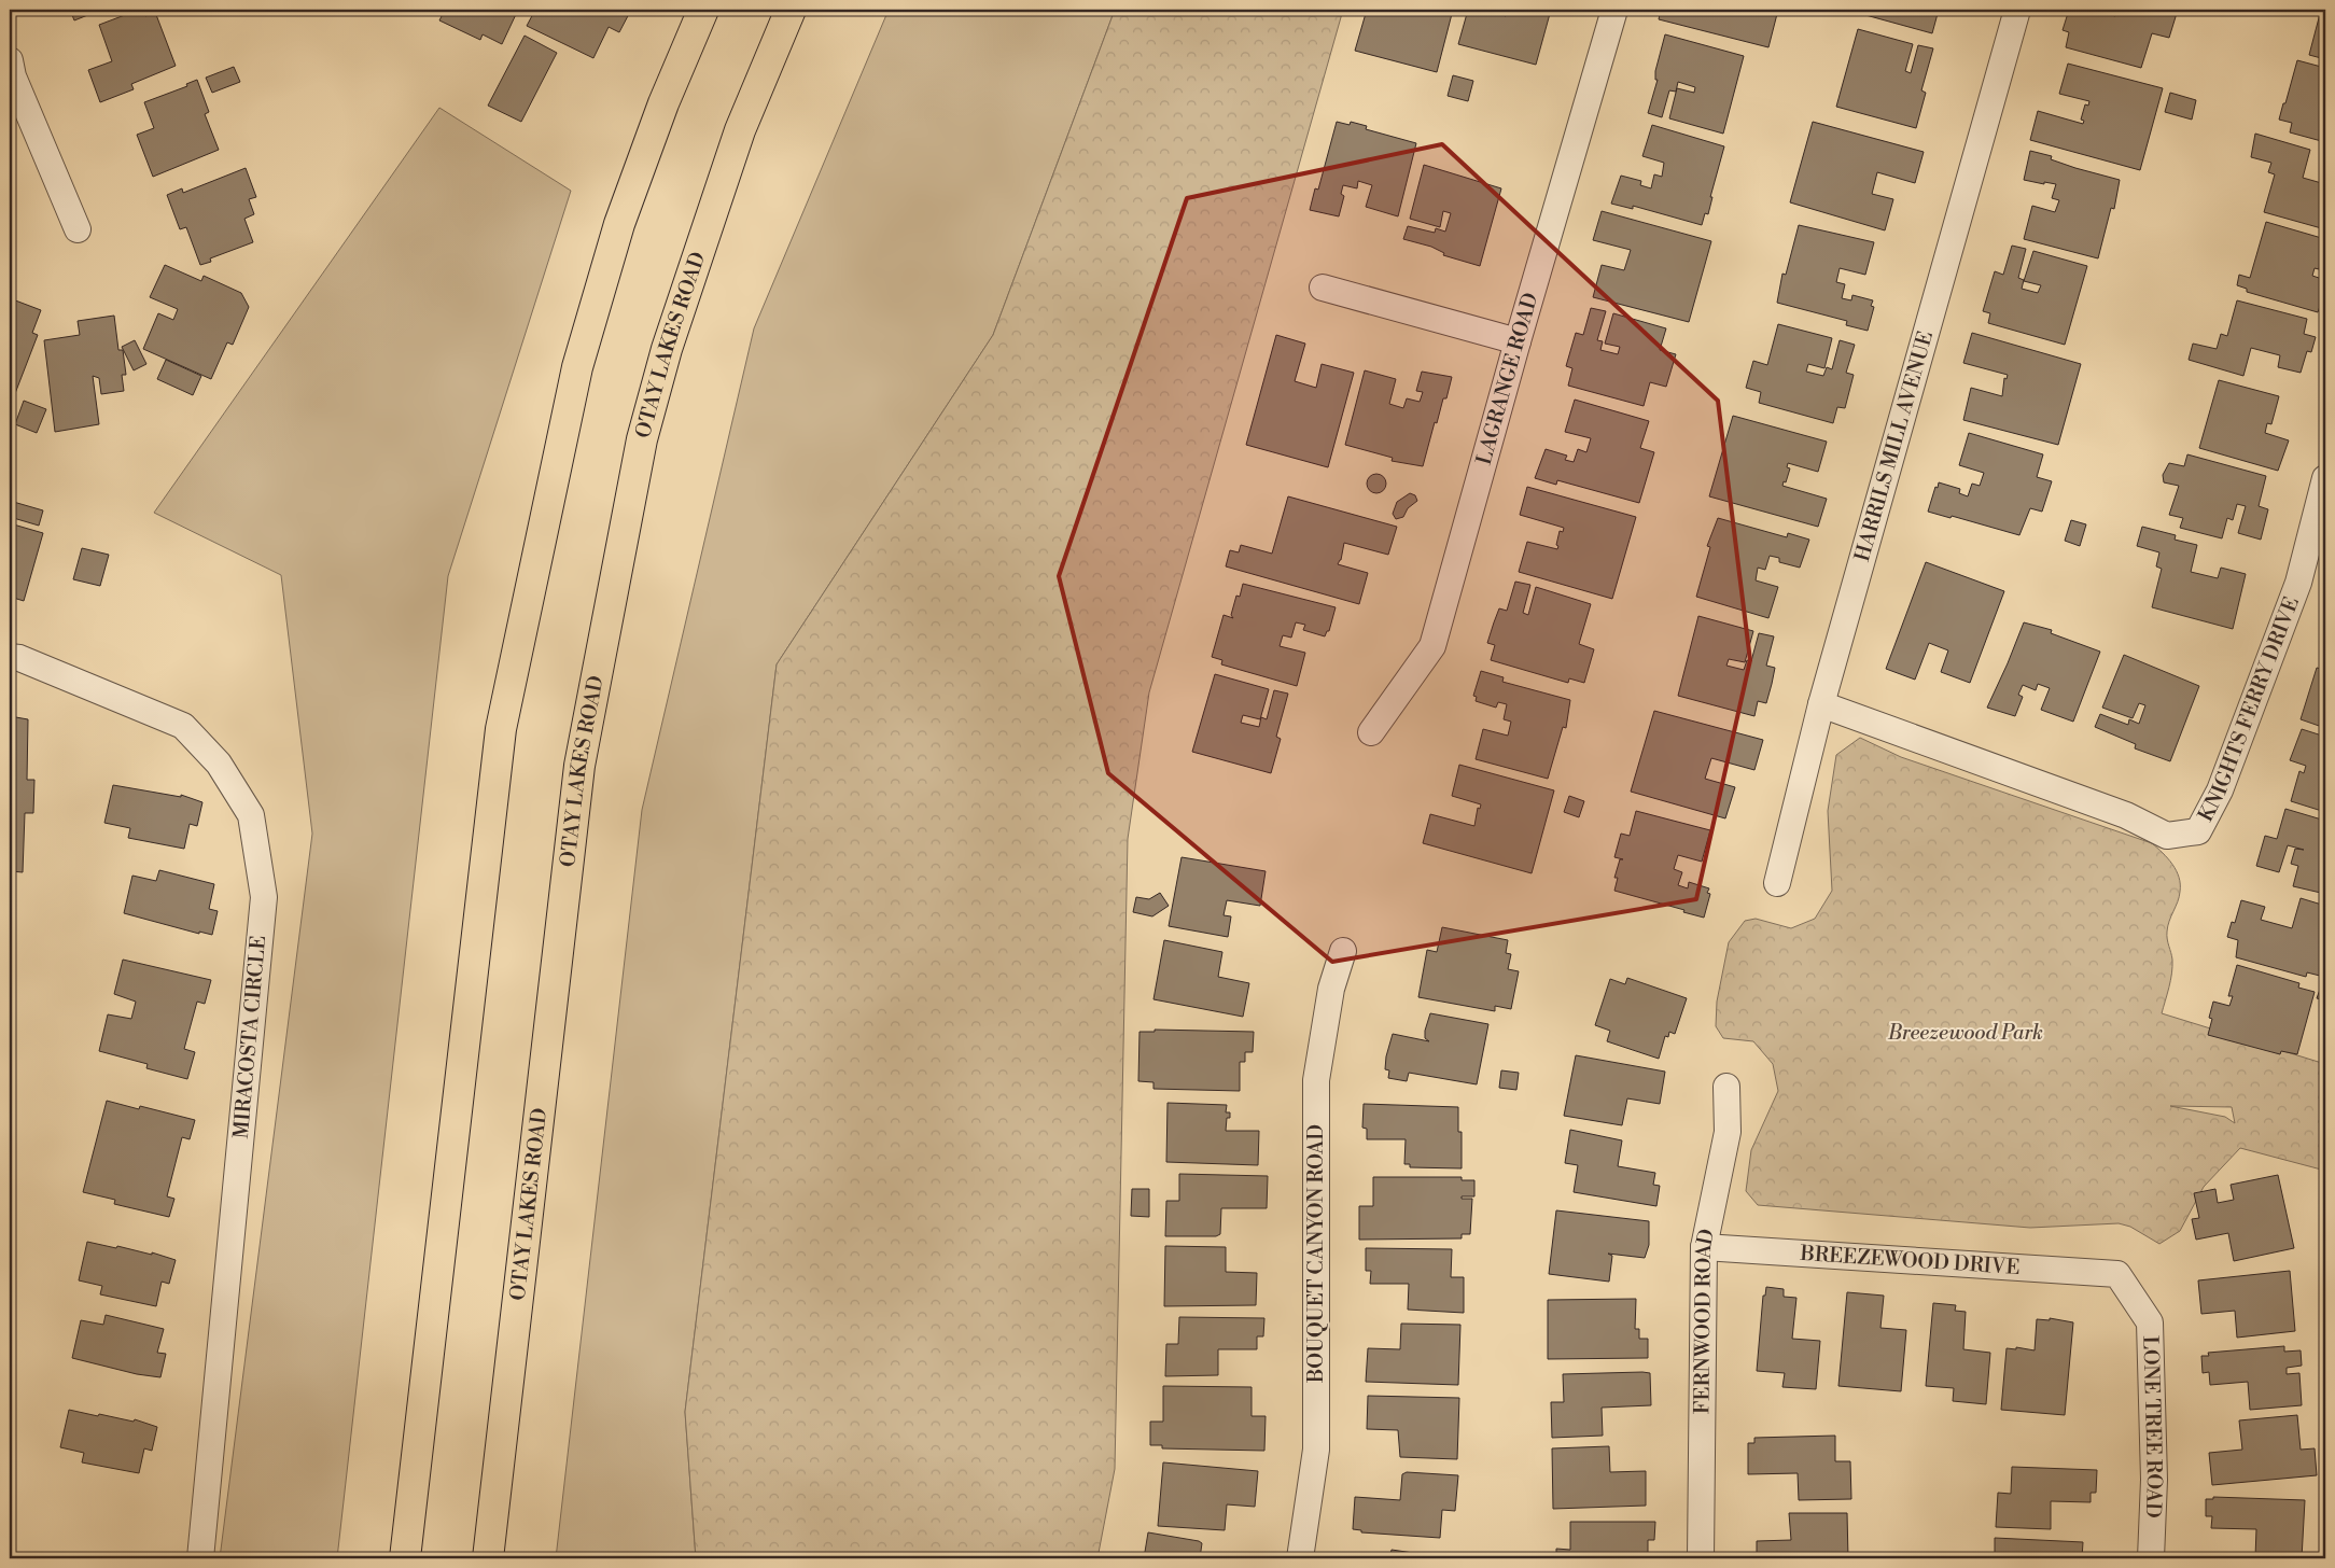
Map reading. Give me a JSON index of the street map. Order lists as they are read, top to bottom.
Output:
{
  "streets": {
    "main road": ["OTAY LAKES ROAD"],
    "street": [
      "LAGRANGE ROAD",
      "HARRILS MILL AVENUE",
      "KNIGHTS FERRY DRIVE",
      "MIRACOSTA CIRCLE",
      "BOUQUET CANYON ROAD",
      "BREEZEWOOD DRIVE",
      "FERNWOOD ROAD",
      "LONE TREE ROAD"
    ]
  },
  "crossings": [
    ["HARRILS MILL AVENUE", "KNIGHTS FERRY DRIVE"],
    ["BREEZEWOOD DRIVE", "FERNWOOD ROAD"],
    ["BREEZEWOOD DRIVE", "LONE TREE ROAD"]
  ],
  "parks": ["Breezewood Park"]
}
